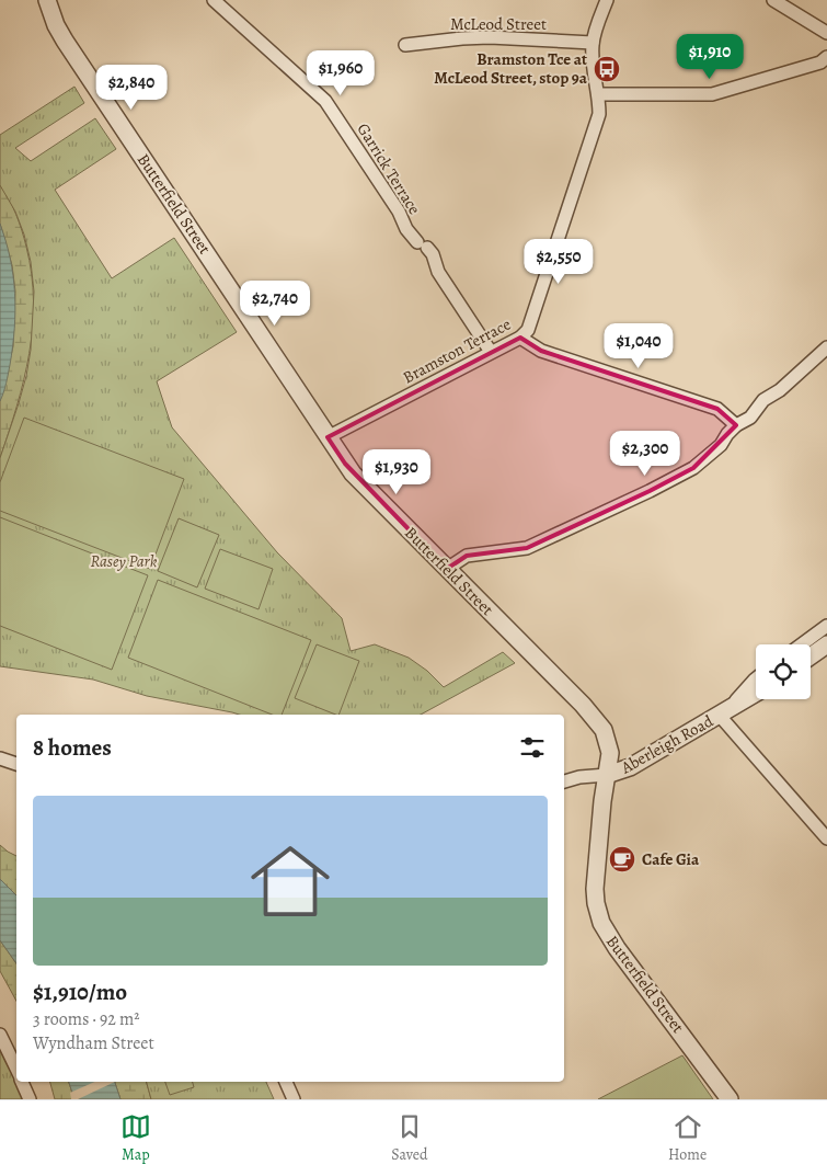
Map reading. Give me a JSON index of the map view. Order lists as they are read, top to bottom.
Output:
{
  "streets": {
    "street": [
      "McLeod Street",
      "Garrick Terrace",
      "Butterfield Street",
      "Bramston Terrace",
      "Aberleigh Road"
    ]
  },
  "crossings": [
    ["McLeod Street", "Bramston Terrace"],
    ["Garrick Terrace", "Bramston Terrace"],
    ["Butterfield Street", "Bramston Terrace"],
    ["Butterfield Street", "Aberleigh Road"]
  ],
  "parks": ["Rasey Park"],
  "places": {
    "bus stop": ["Bramston Tce at McLeod Street, stop 9a"],
    "cafe": ["Cafe Gia"]
  },
  "page": {
    "price": [
      "$1,910",
      "$1,960",
      "$2,840",
      "$2,550",
      "$2,740",
      "$1,040",
      "$2,300",
      "$1,930"
    ],
    "heading": "8 homes",
    "list": [
      {
        "name": "$1,910/mo",
        "note": "3 rooms · 92 m² · Wyndham Street"
      }
    ],
    "tabs": ["Map", "Saved", "Home"]
  }
}
